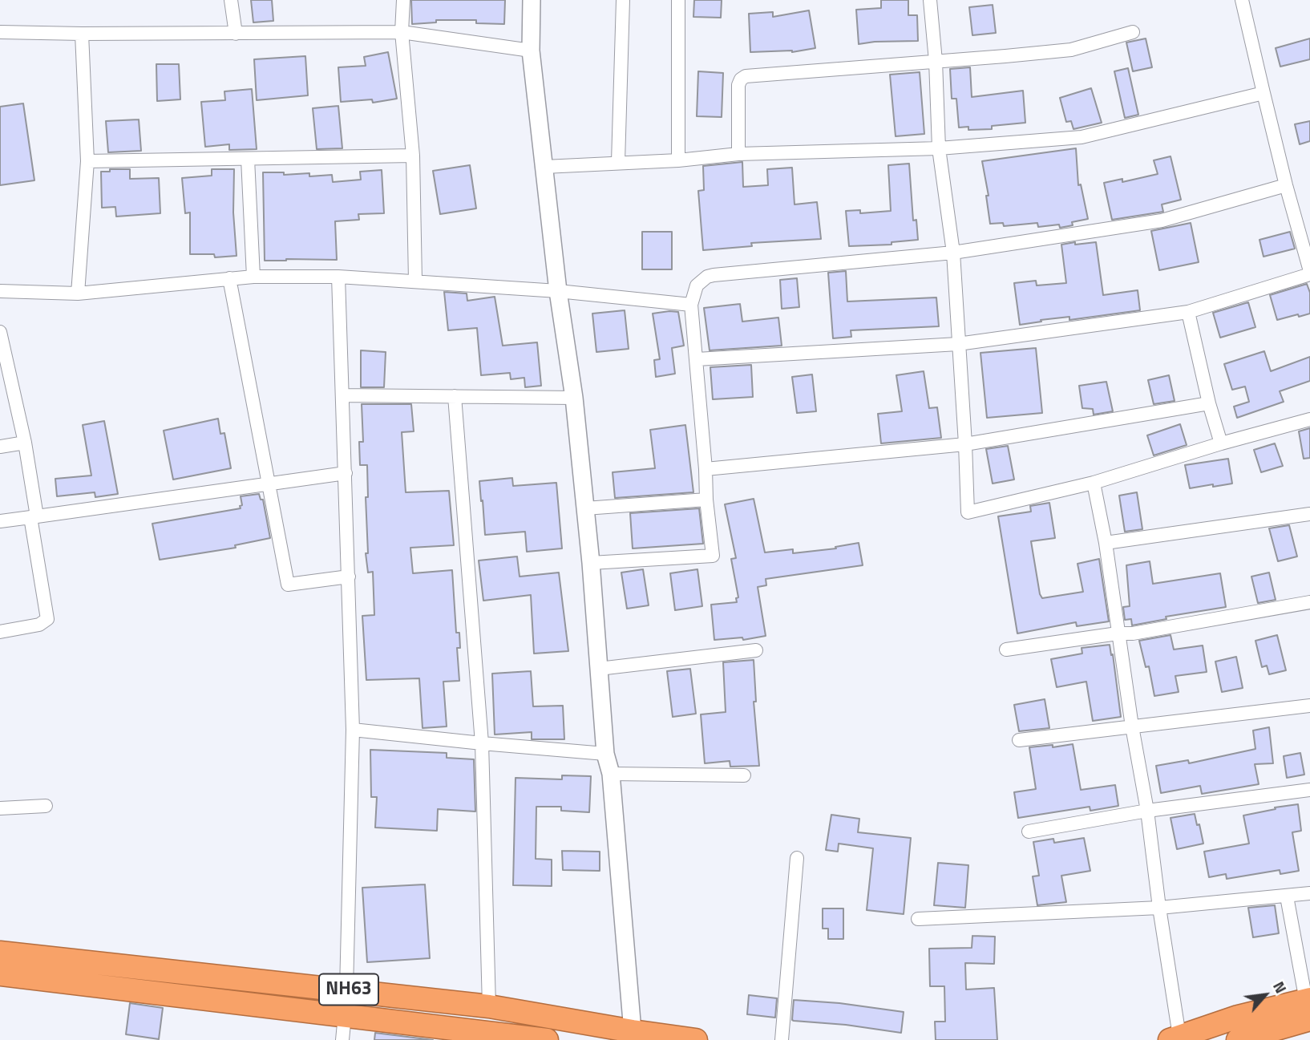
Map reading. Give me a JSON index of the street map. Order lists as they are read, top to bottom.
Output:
{
  "streets": {
    "highway": ["NH63"]
  },
  "north": "top right"
}
